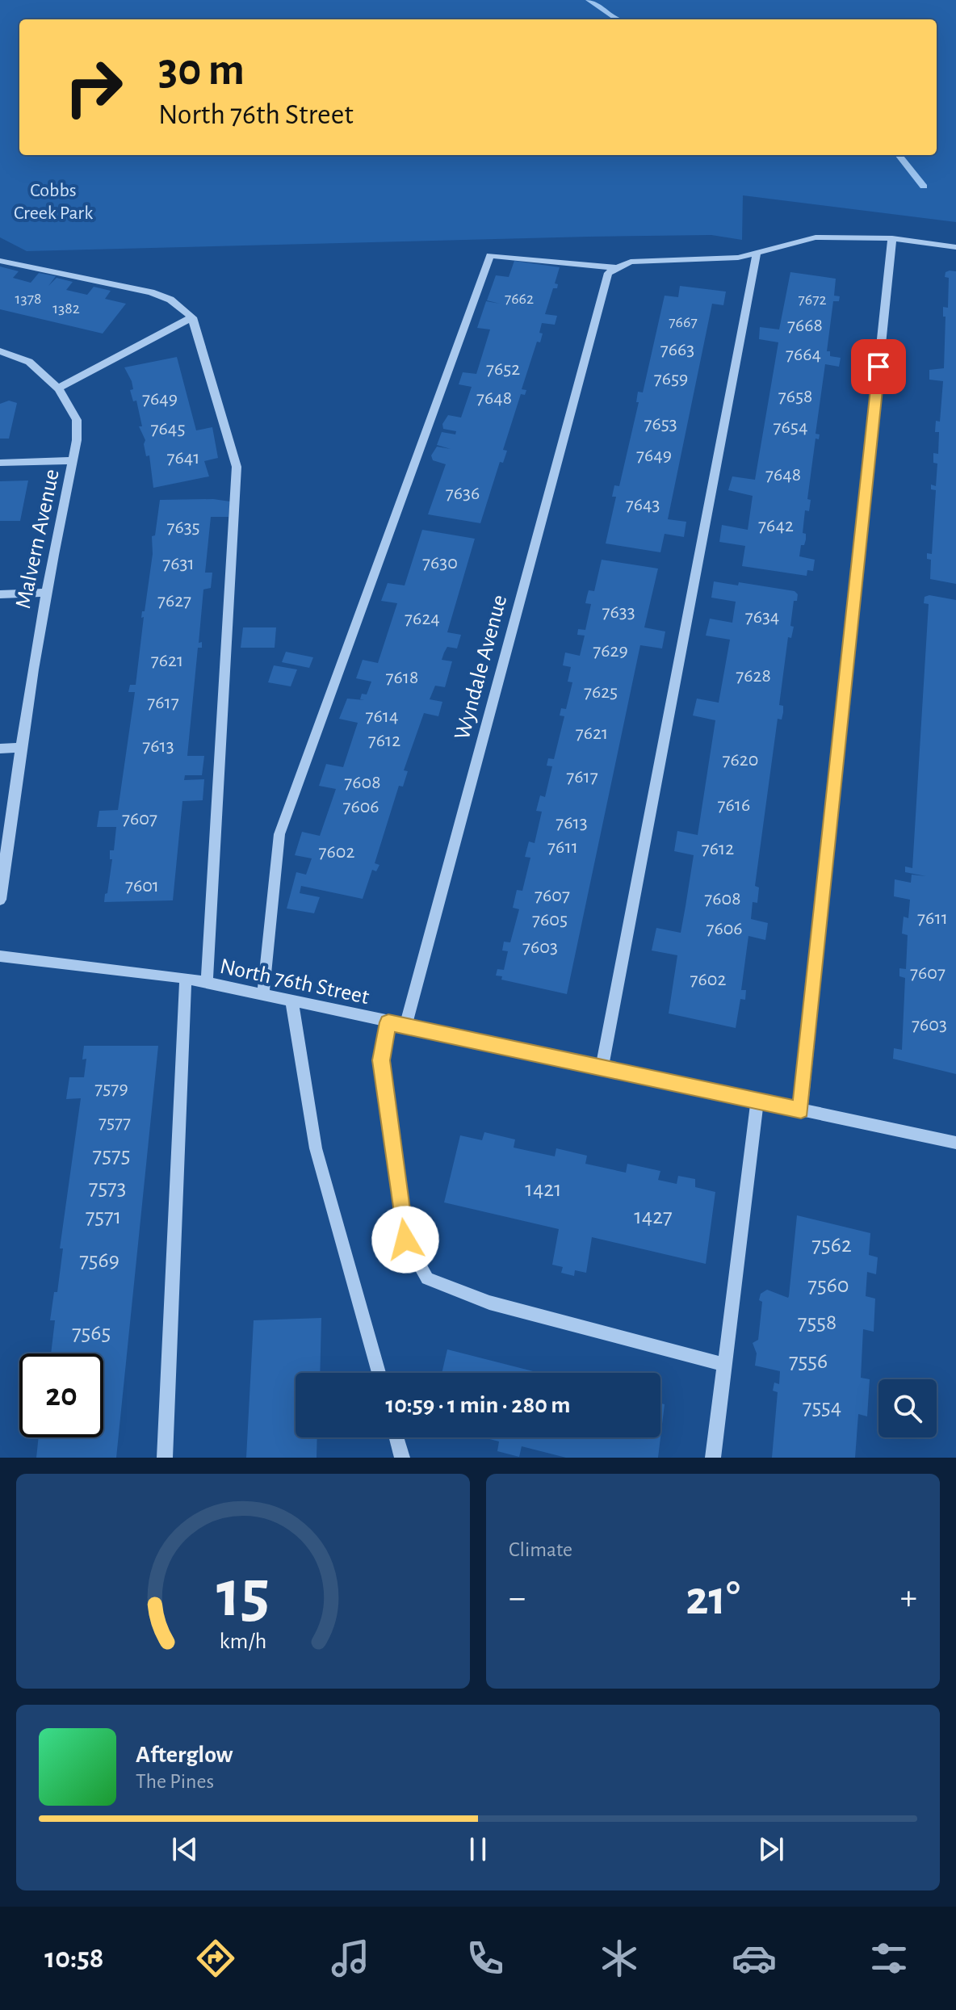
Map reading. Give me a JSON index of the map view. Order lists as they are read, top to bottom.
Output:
{
  "streets": {
    "street": ["Malvern Avenue", "Wyndale Avenue", "North 76th Street"]
  },
  "crossings": [
    ["Wyndale Avenue", "North 76th Street"]
  ],
  "parks": ["Cobbs Creek Park"],
  "house_numbers": [
    "1378",
    "7662",
    "7672",
    "1382",
    "7667",
    "7668",
    "7663",
    "7664",
    "7652",
    "7659",
    "7658",
    "7648",
    "7649",
    "7653",
    "7654",
    "7645",
    "7649",
    "7641",
    "7648",
    "7636",
    "7643",
    "7642",
    "7635",
    "7630",
    "7631",
    "7627",
    "7633",
    "7634",
    "7624",
    "7629",
    "7621",
    "7628",
    "7618",
    "7625",
    "7617",
    "7614",
    "7621",
    "7612",
    "7613",
    "7620",
    "7617",
    "7608",
    "7616",
    "7606",
    "7607",
    "7613",
    "7611",
    "7612",
    "7602",
    "7601",
    "7607",
    "7608",
    "7611",
    "7605",
    "7606",
    "7603",
    "7607",
    "7602",
    "7603",
    "7579",
    "7577",
    "7575",
    "7573",
    "1421",
    "7571",
    "1427",
    "7562",
    "7569",
    "7560",
    "7558",
    "7565",
    "7556",
    "7554"
  ],
  "page": {
    "turn": ["30 m", "North 76th Street"],
    "limit": "20",
    "trip": "10:59 · 1 min · 280 m",
    "tile": "Climate",
    "heat": ["−", "21°", "+"],
    "song": ["Afterglow", "The Pines"],
    "tabs": "10:58",
    "gauge": ["15", "km/h"]
  }
}
